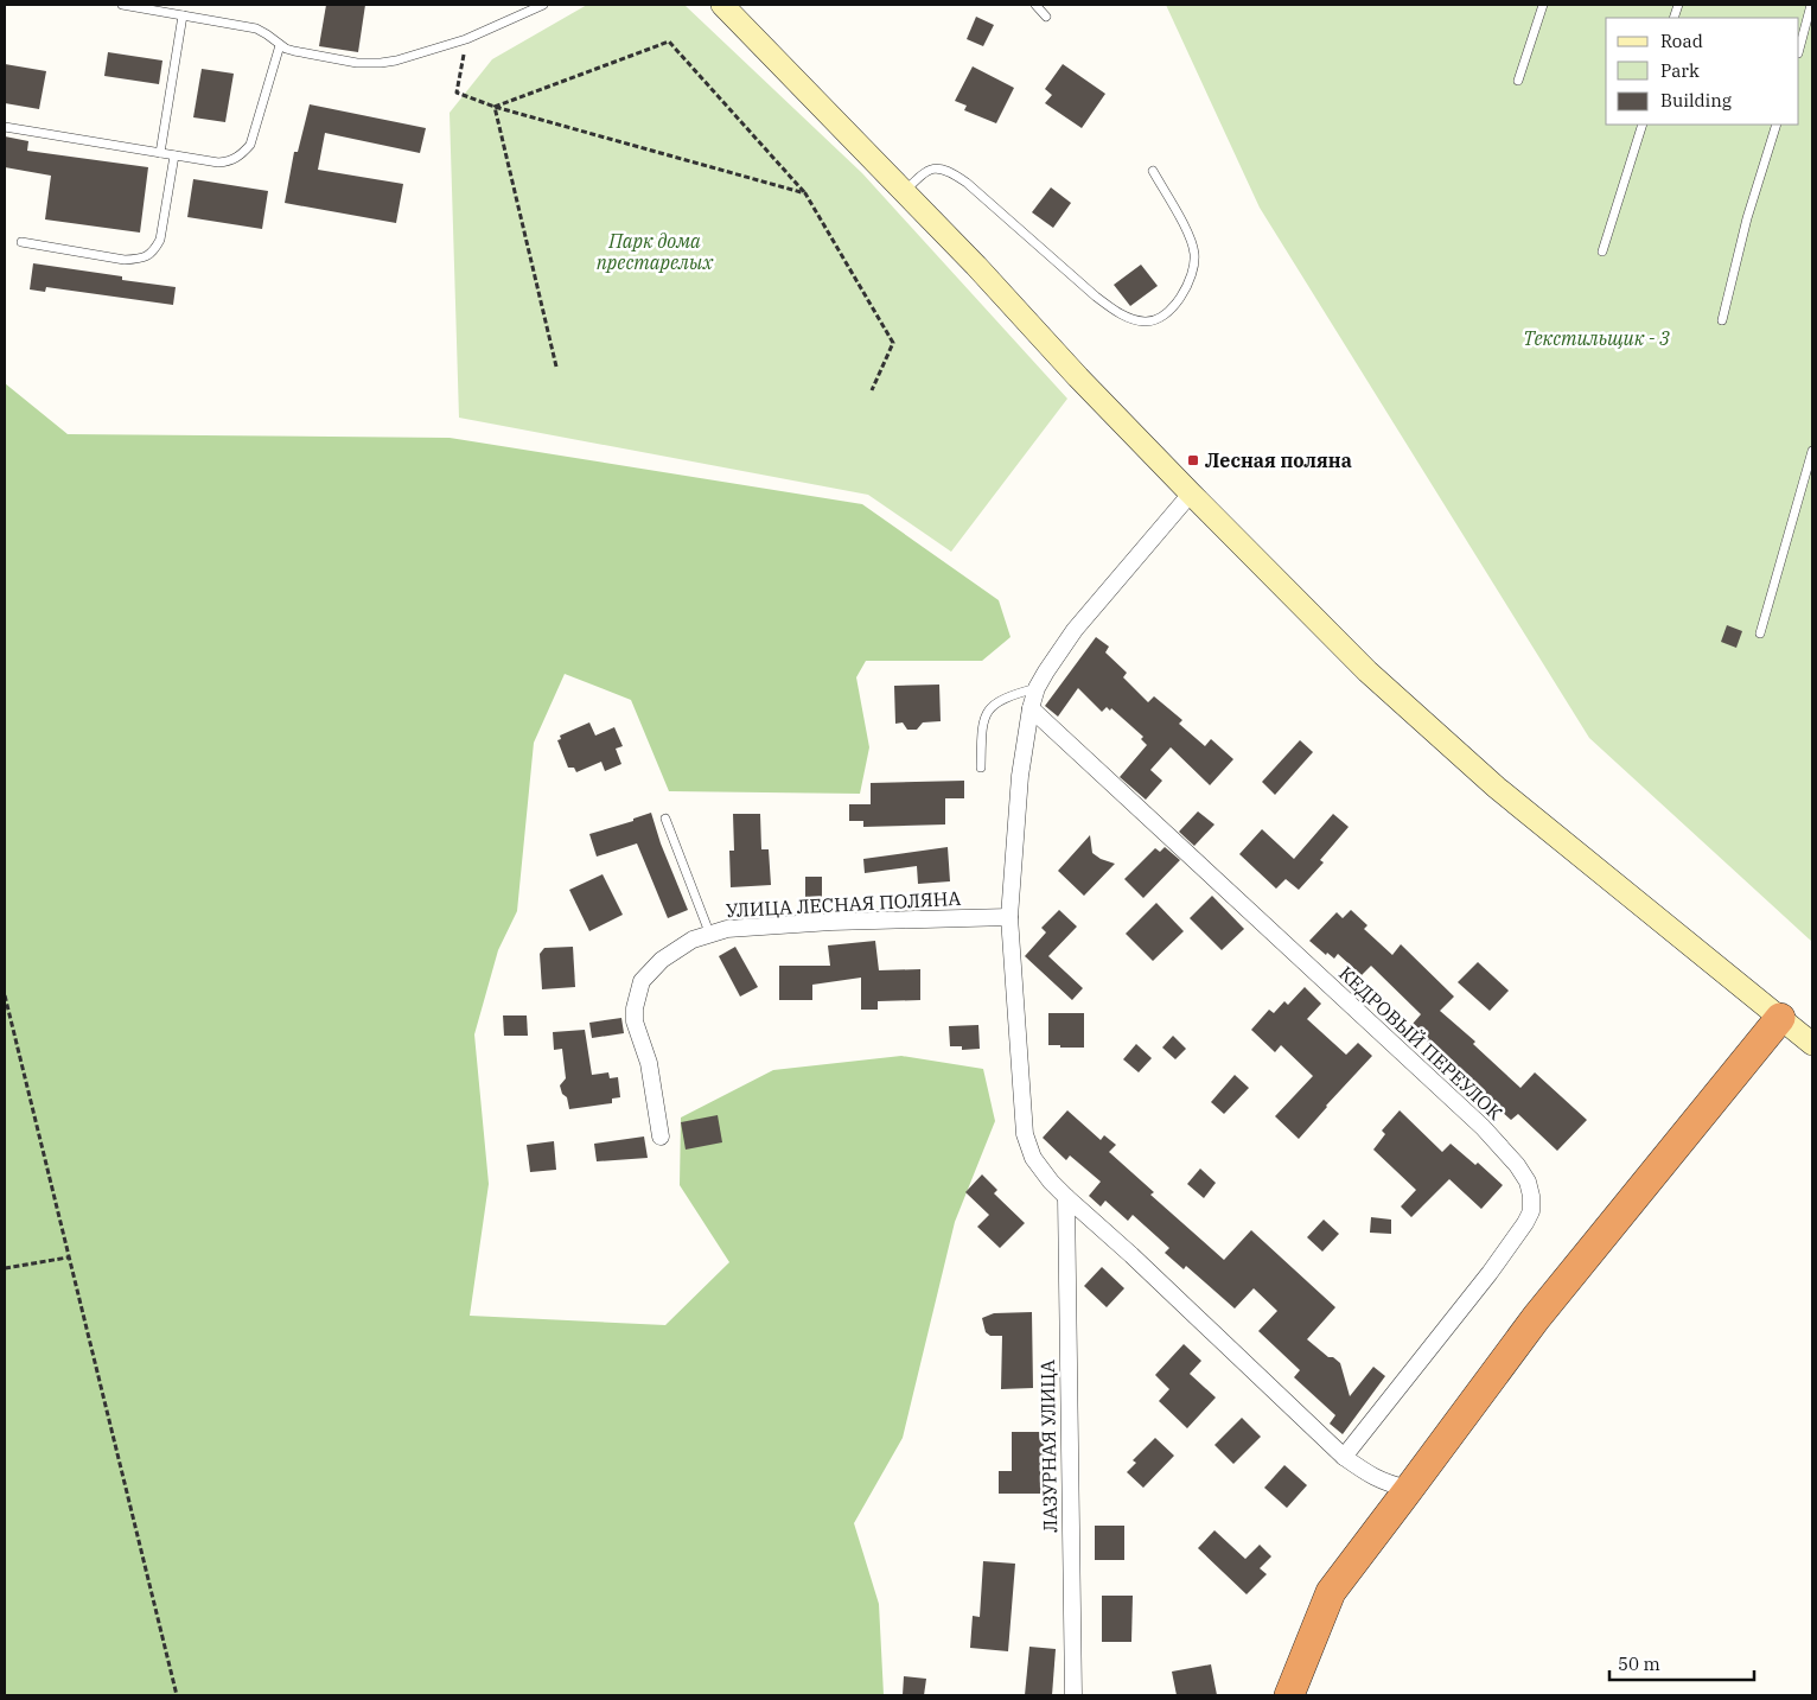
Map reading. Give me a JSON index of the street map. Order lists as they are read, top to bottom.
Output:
{
  "streets": {
    "street": ["УЛИЦА ЛЕСНАЯ ПОЛЯНА", "КЕДРОВЫЙ ПЕРЕУЛОК", "ЛАЗУРНАЯ УЛИЦА"]
  },
  "parks": ["Парк дома престарелых", "Текстильщик - 3"],
  "places": {
    "transit": ["Лесная поляна"]
  },
  "legend": ["Road", "Park", "Building"],
  "scale_bar": "50 m"
}
